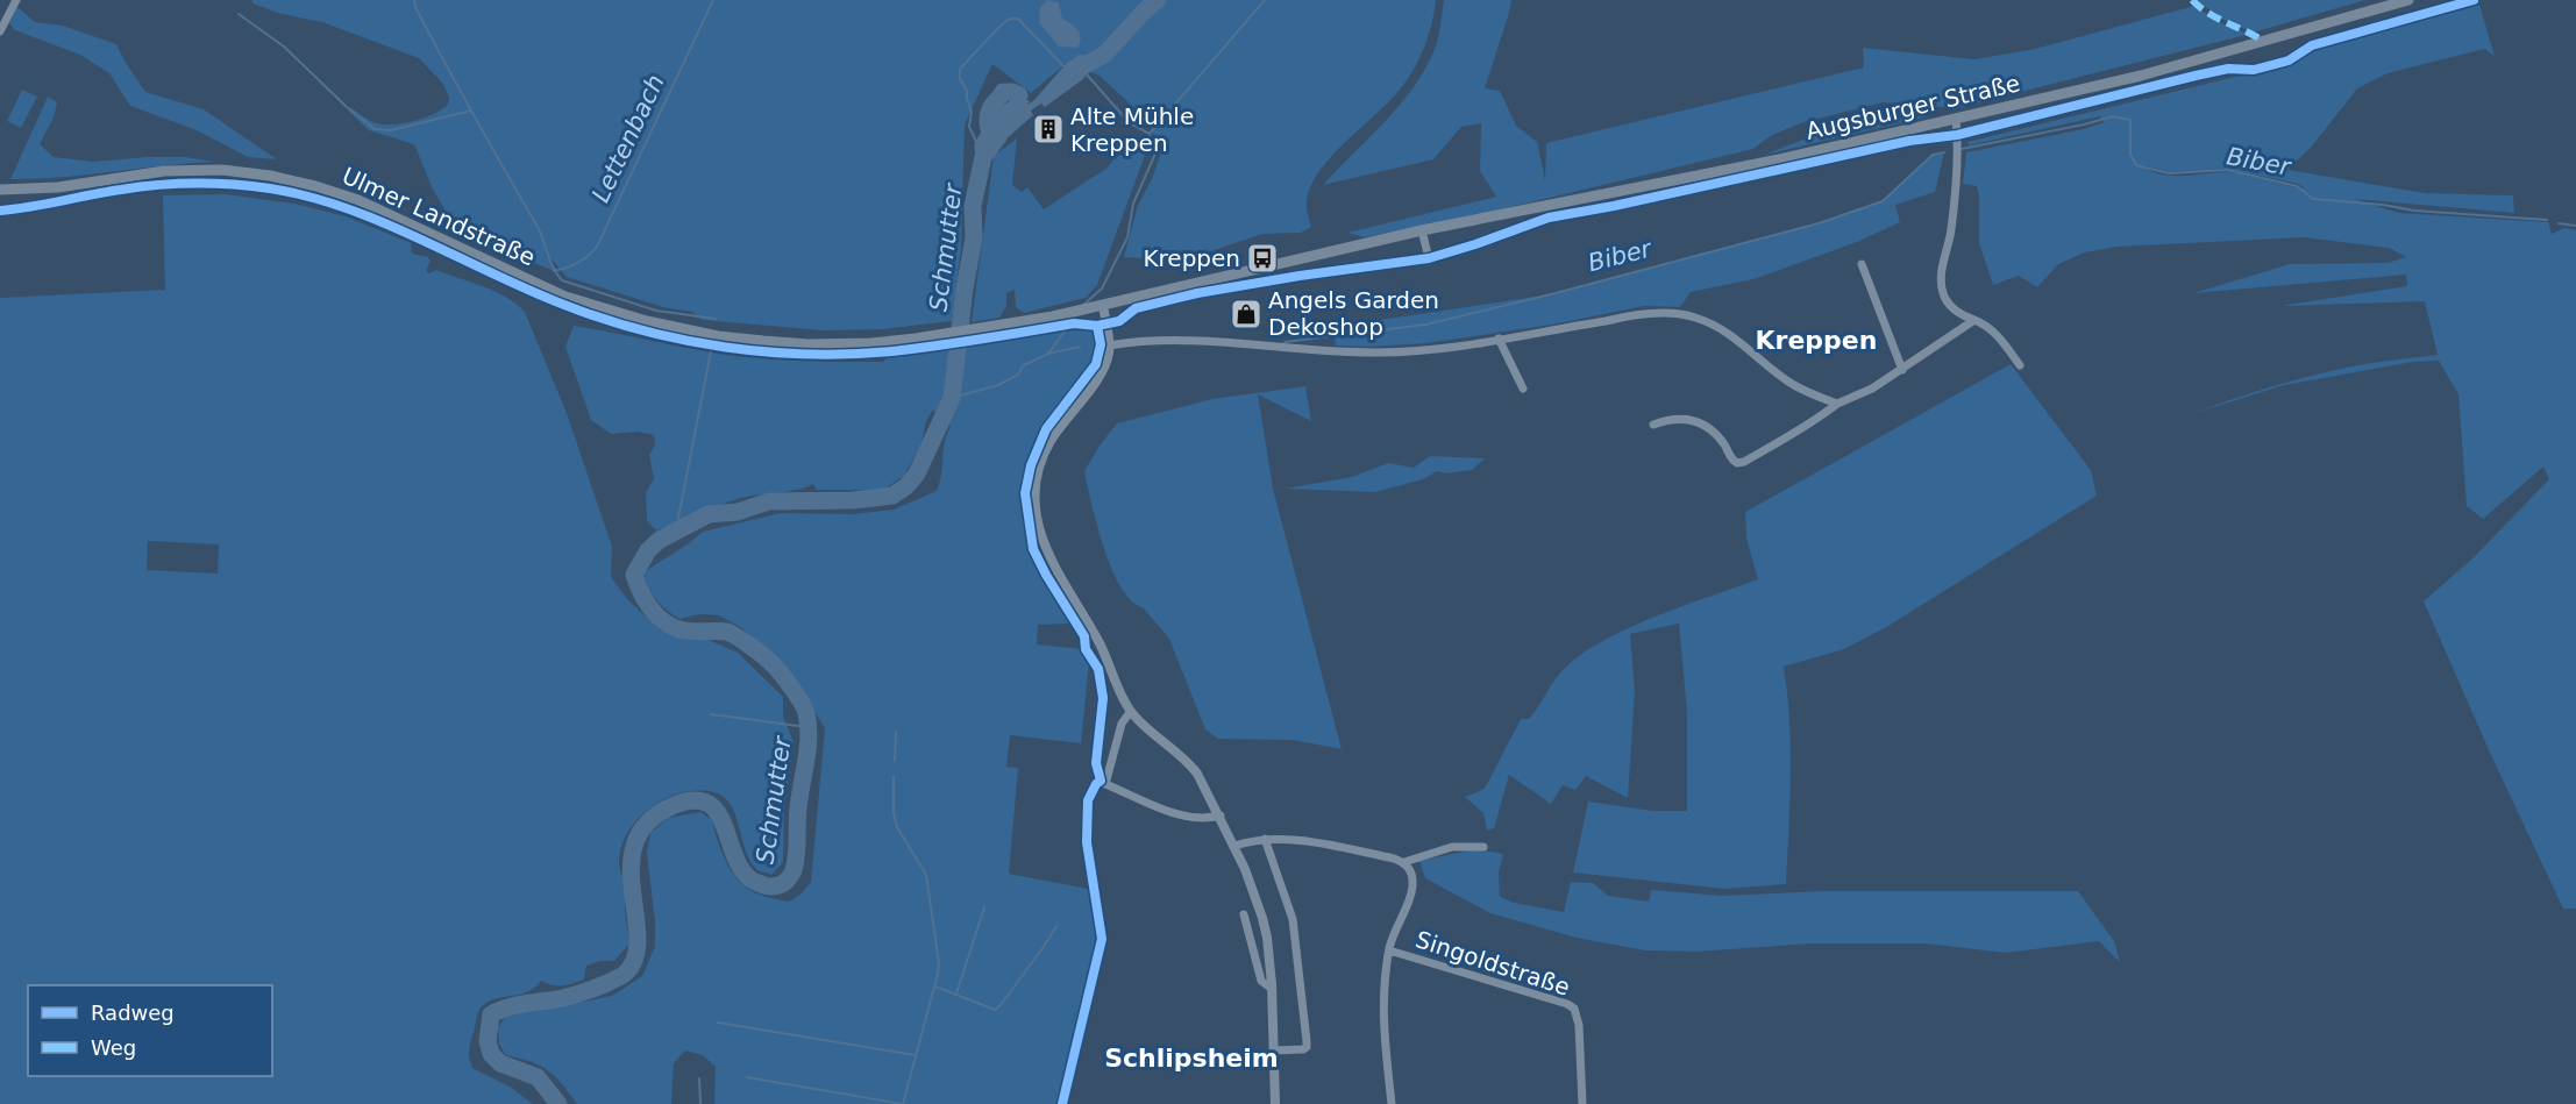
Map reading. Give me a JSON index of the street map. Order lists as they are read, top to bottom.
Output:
{
  "streets": {
    "main road": ["Augsburger Straße", "Ulmer Landstraße"],
    "street": ["Singoldstraße"]
  },
  "crossings": [
    ["Augsburger Straße", "Ulmer Landstraße"]
  ],
  "districts": ["Kreppen", "Schlipsheim"],
  "water": ["Lettenbach", "Biber", "Schmutter"],
  "places": {
    "building": ["Alte Mühle Kreppen"],
    "bus stop": ["Kreppen"],
    "shop": ["Angels Garden Dekoshop"]
  },
  "legend": ["Radweg", "Weg"]
}
